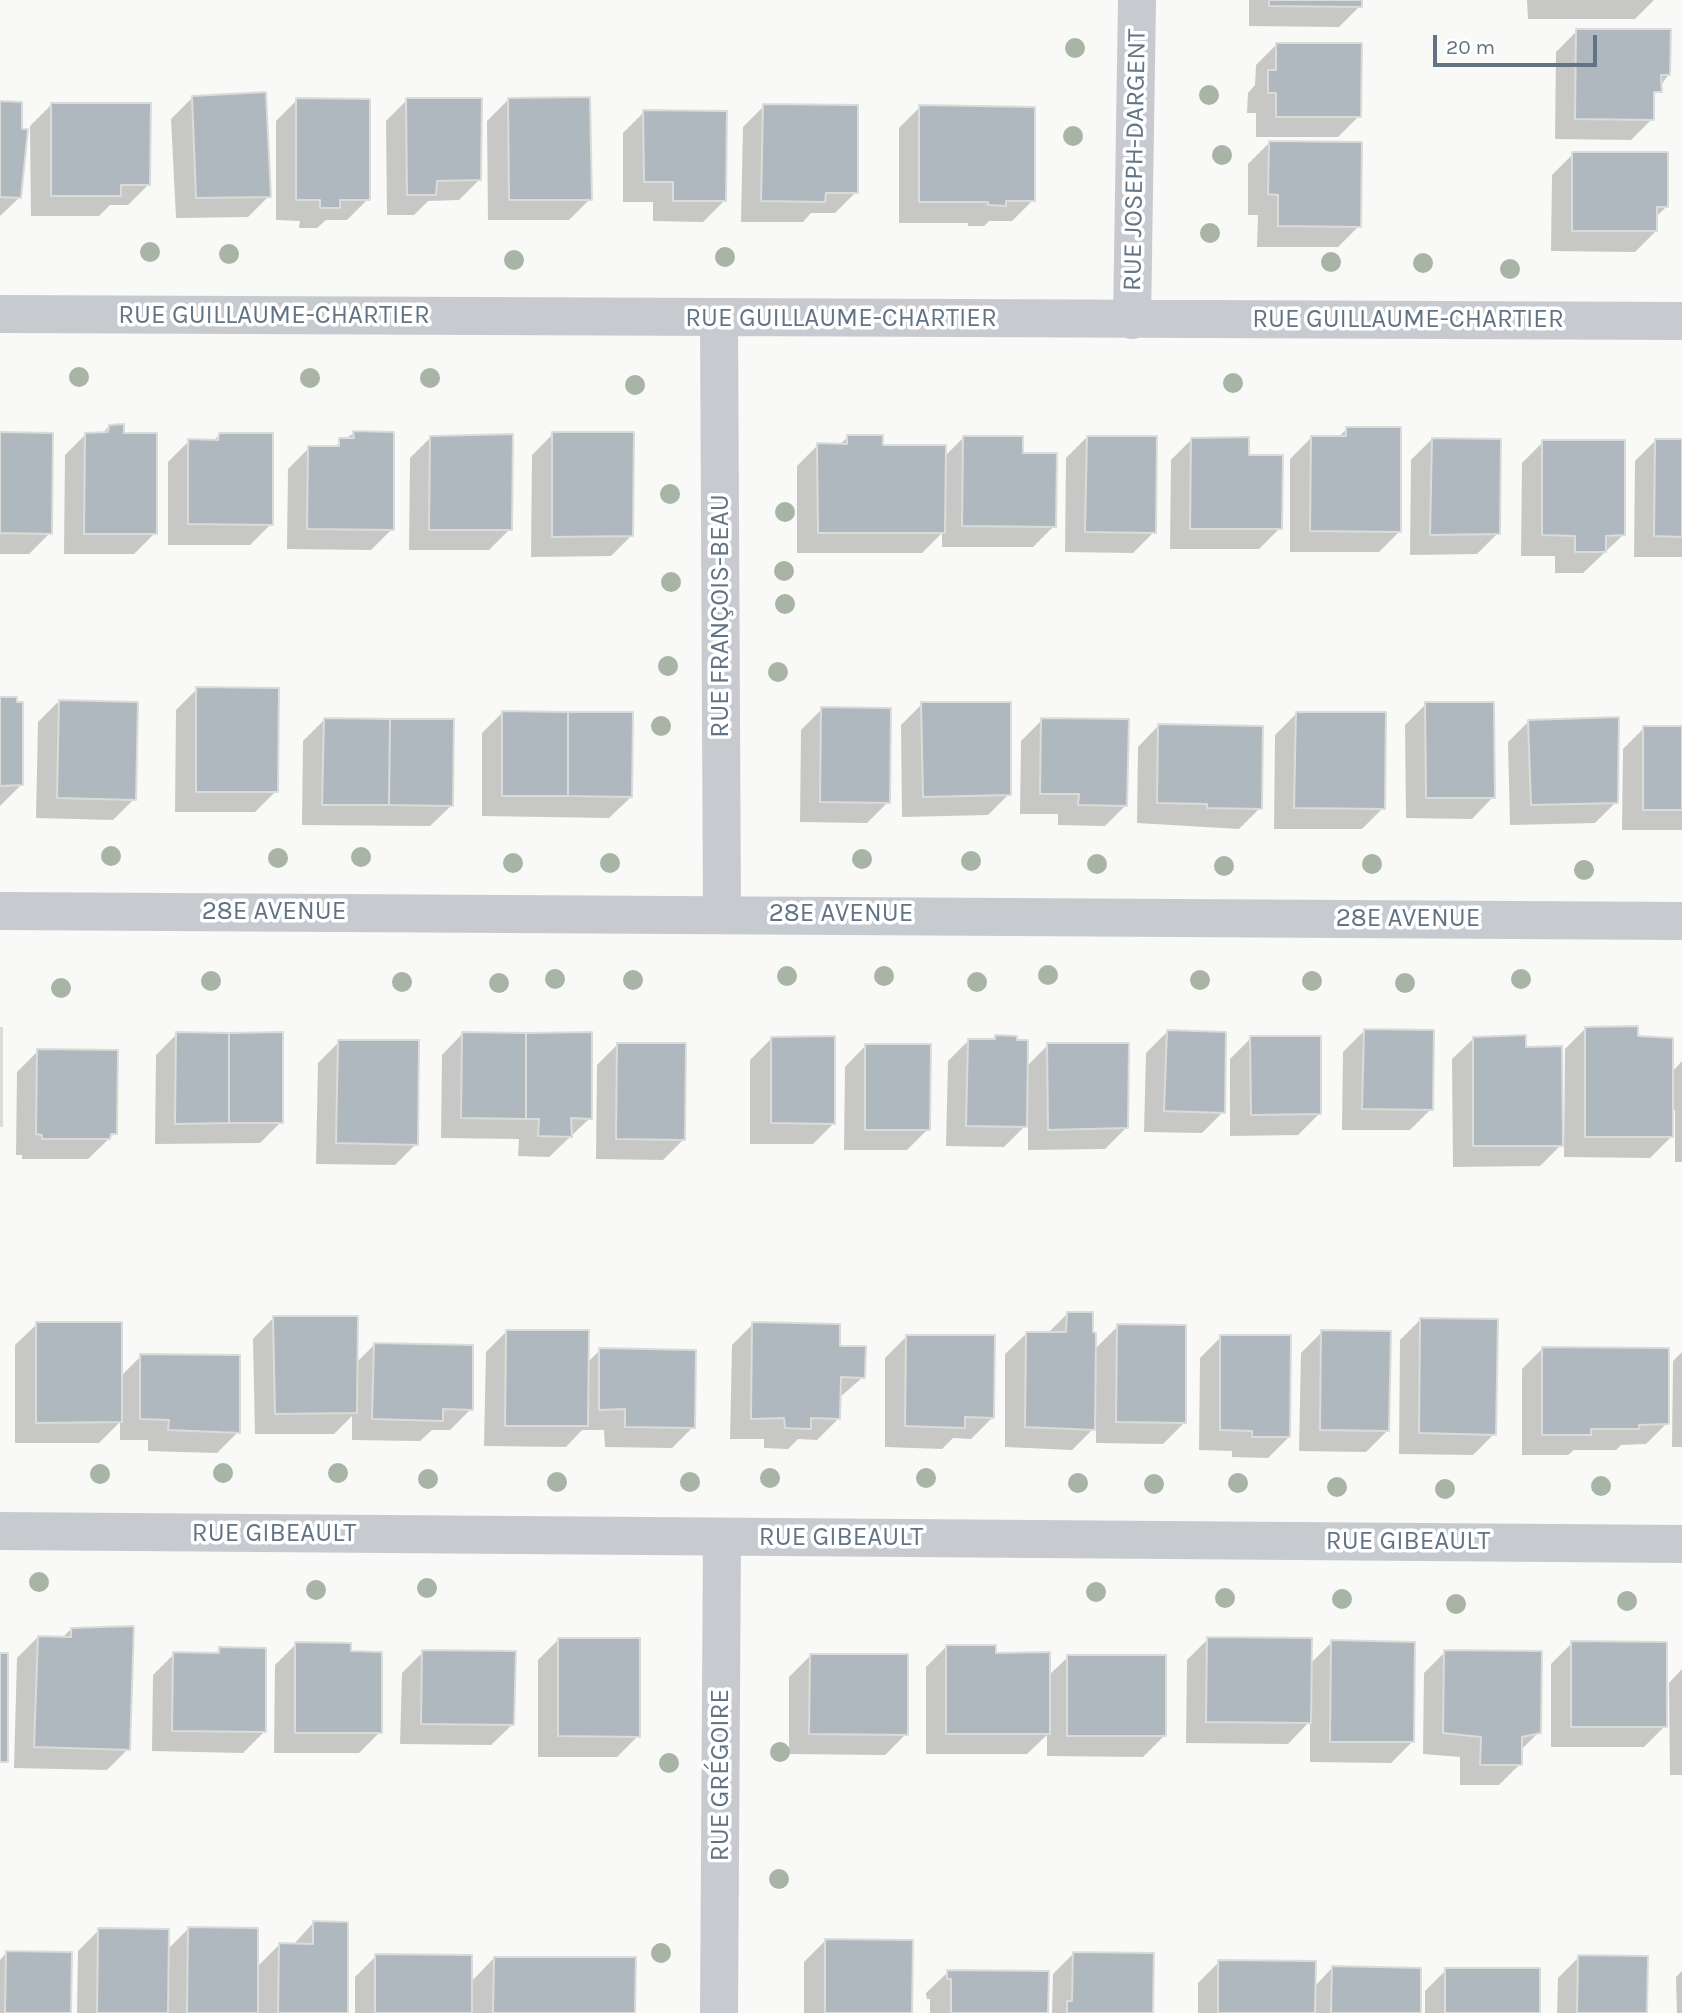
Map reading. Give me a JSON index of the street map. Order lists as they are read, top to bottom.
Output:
{
  "streets": {
    "street": [
      "RUE JOSEPH-DARGENT",
      "RUE GUILLAUME-CHARTIER",
      "RUE FRANÇOIS-BEAU",
      "28E AVENUE",
      "RUE GIBEAULT",
      "RUE GRÉGOIRE"
    ]
  },
  "crossings": [
    ["RUE JOSEPH-DARGENT", "RUE GUILLAUME-CHARTIER"],
    ["RUE GUILLAUME-CHARTIER", "RUE FRANÇOIS-BEAU"],
    ["RUE FRANÇOIS-BEAU", "28E AVENUE"],
    ["RUE GIBEAULT", "RUE GRÉGOIRE"]
  ],
  "scale_bar": "20 m"
}
